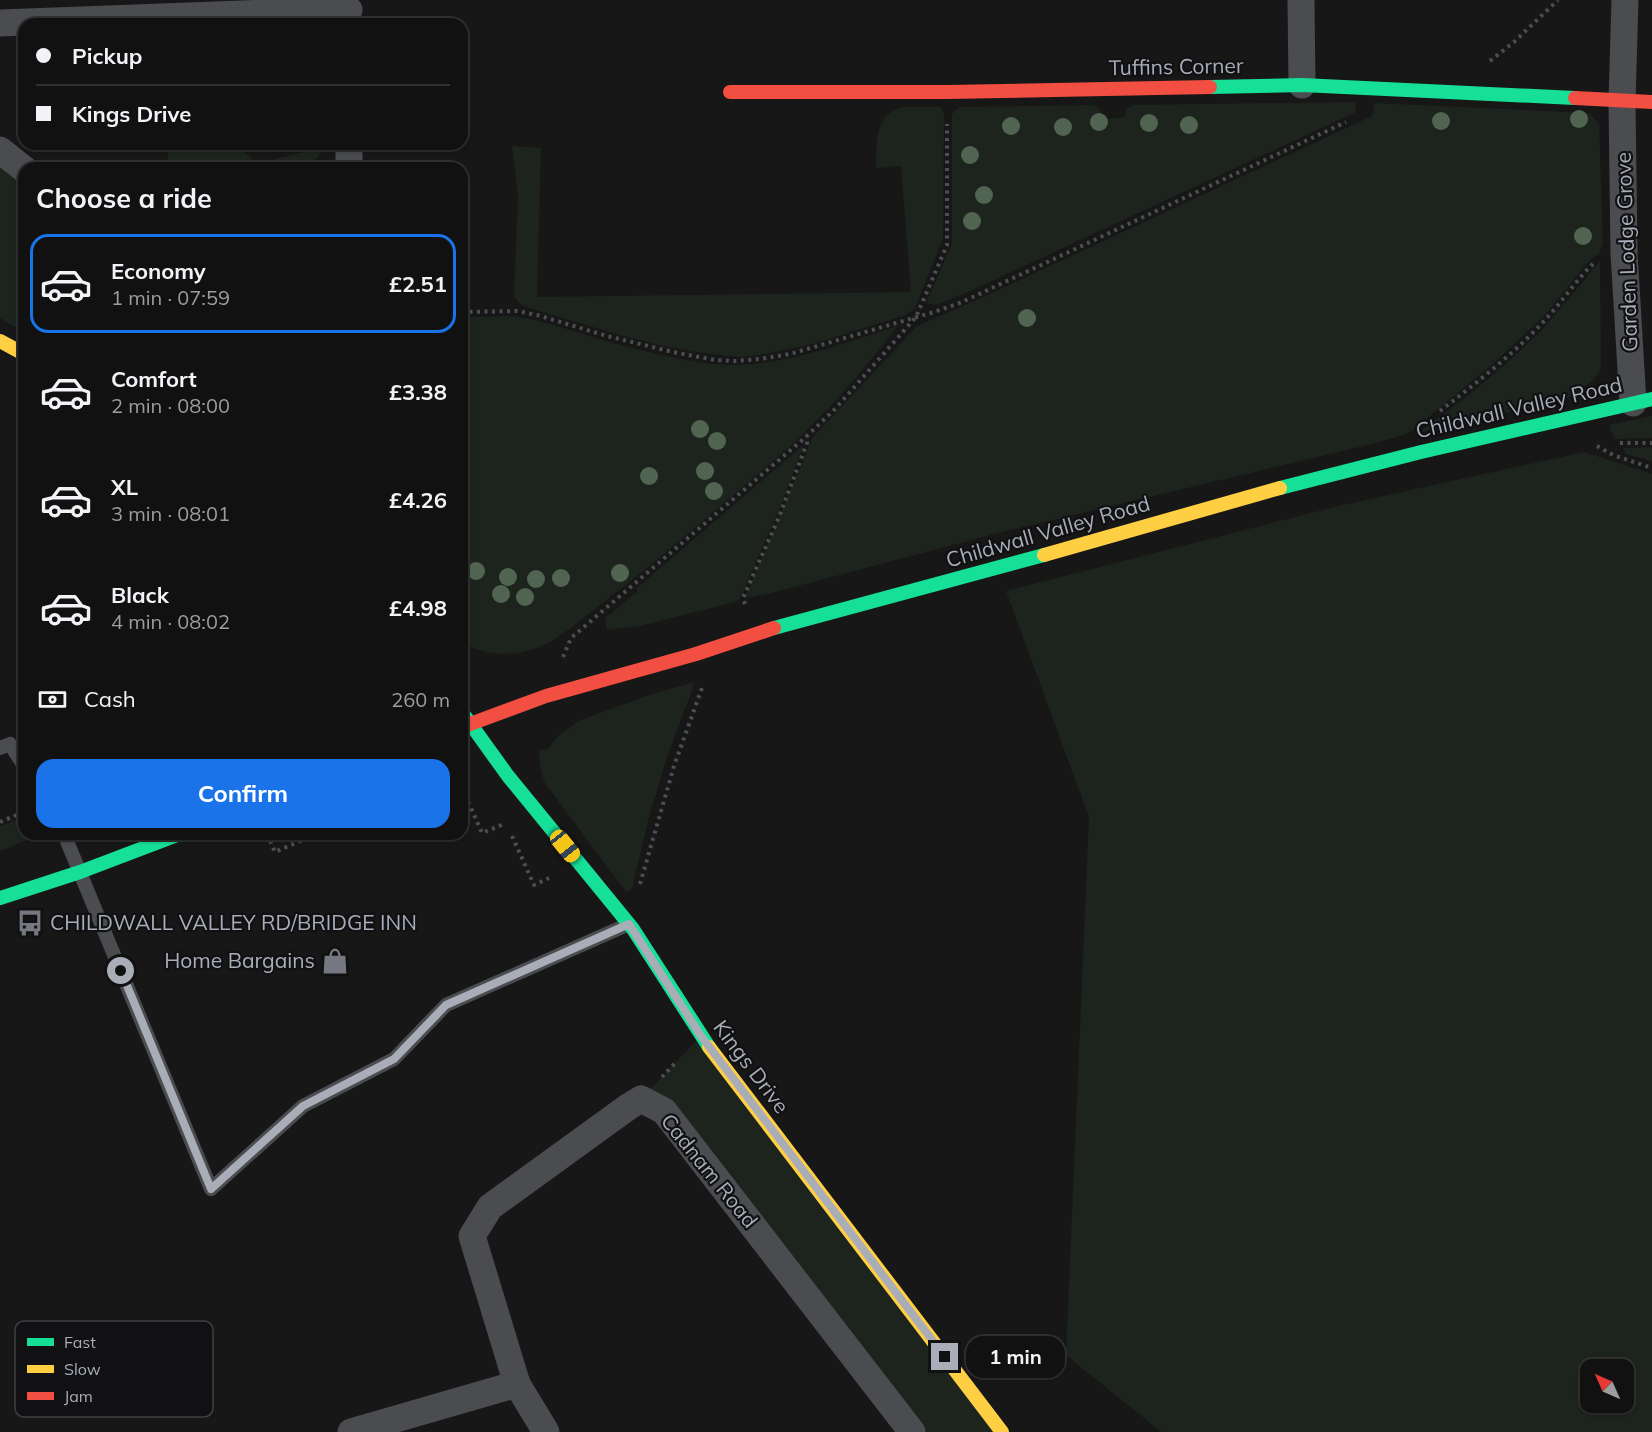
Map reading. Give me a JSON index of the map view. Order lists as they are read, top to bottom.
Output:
{
  "streets": {
    "street": [
      "Tuffins Corner",
      "Garden Lodge Grove",
      "Childwall Valley Road",
      "Kings Drive",
      "Cadnam Road"
    ]
  },
  "crossings": [
    ["Tuffins Corner", "Garden Lodge Grove"],
    ["Garden Lodge Grove", "Childwall Valley Road"]
  ],
  "places": {
    "bus stop": ["CHILDWALL VALLEY RD/BRIDGE INN"],
    "shop": ["Home Bargains"]
  },
  "legend": ["Fast", "Slow", "Jam"],
  "north": "top left",
  "page": {
    "banner": ["Pickup", "Kings Drive"],
    "heading": "Choose a ride",
    "list": [
      {
        "name": "Economy",
        "note": "1 min · 07:59",
        "value": "£2.51"
      },
      {
        "name": "Comfort",
        "note": "2 min · 08:00",
        "value": "£3.38"
      },
      {
        "name": "XL",
        "note": "3 min · 08:01",
        "value": "£4.26"
      },
      {
        "name": "Black",
        "note": "4 min · 08:02",
        "value": "£4.98"
      }
    ],
    "pay": ["Cash", "260 m"],
    "buttons": "Confirm",
    "bubble": "1 min"
  }
}
